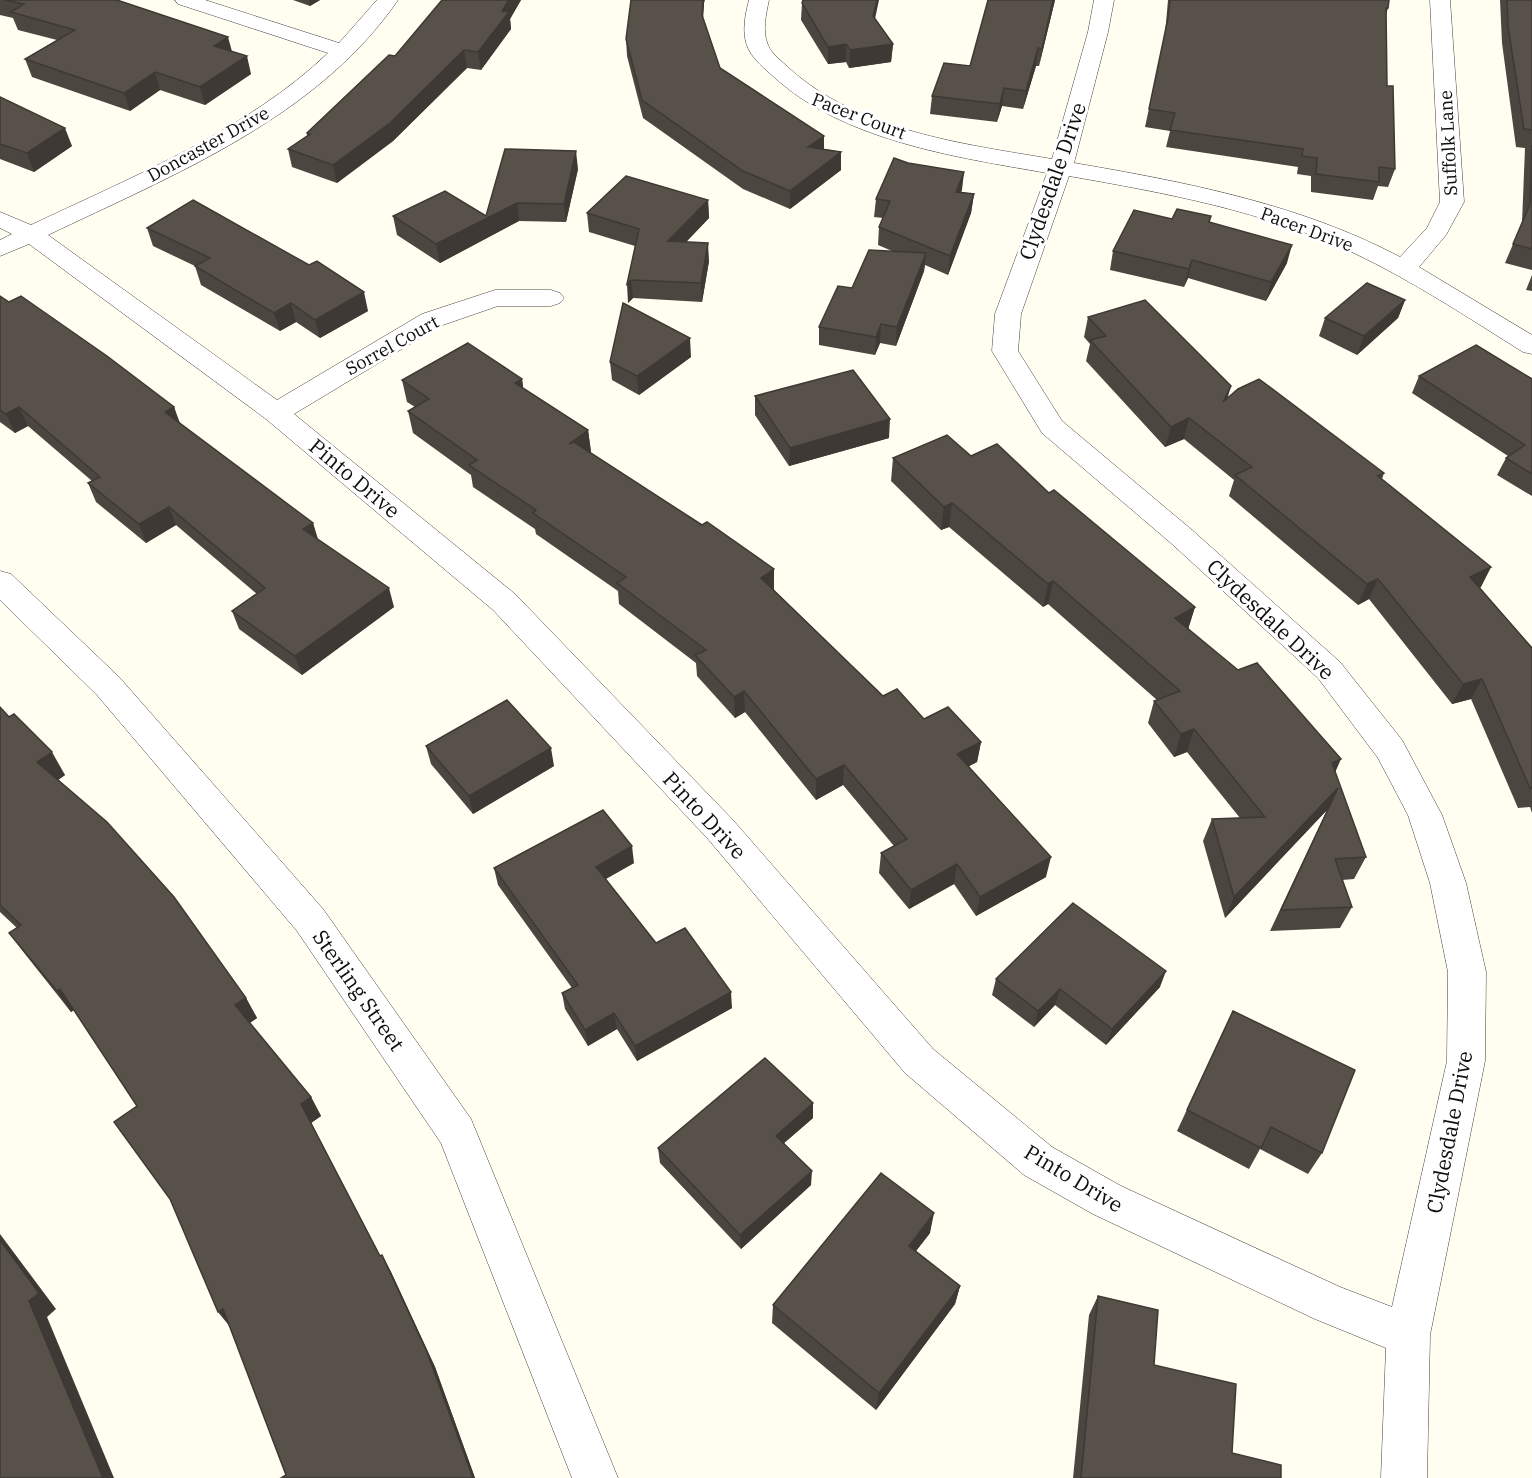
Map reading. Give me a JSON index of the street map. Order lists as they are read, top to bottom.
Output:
{
  "streets": {
    "street": [
      "Pacer Court",
      "Suffolk Lane",
      "Doncaster Drive",
      "Clydesdale Drive",
      "Pacer Drive",
      "Sorrel Court",
      "Pinto Drive",
      "Sterling Street"
    ]
  },
  "crossings": [
    ["Pacer Court", "Clydesdale Drive"],
    ["Pacer Court", "Pacer Drive"],
    ["Suffolk Lane", "Pacer Drive"],
    ["Doncaster Drive", "Pinto Drive"],
    ["Clydesdale Drive", "Pacer Drive"],
    ["Clydesdale Drive", "Pinto Drive"],
    ["Sorrel Court", "Pinto Drive"]
  ]
}
